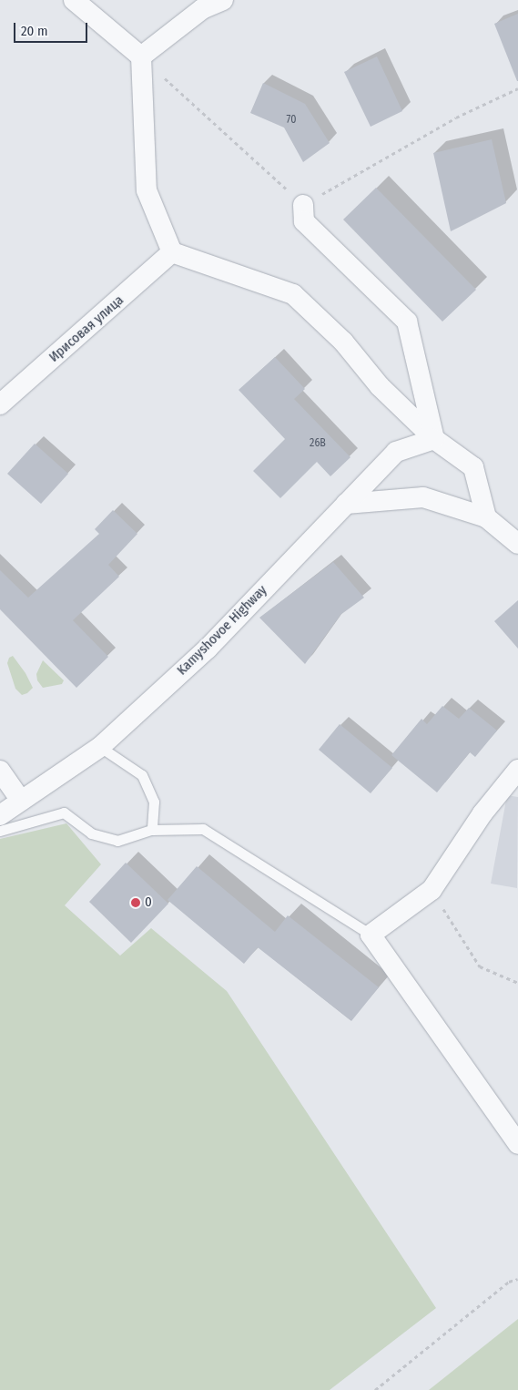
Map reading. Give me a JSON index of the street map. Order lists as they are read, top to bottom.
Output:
{
  "streets": {
    "street": ["Ирисовая улица", "Kamyshovoe Highway"]
  },
  "places": ["0"],
  "house_numbers": ["70", "26В"],
  "scale_bar": "20 m"
}
